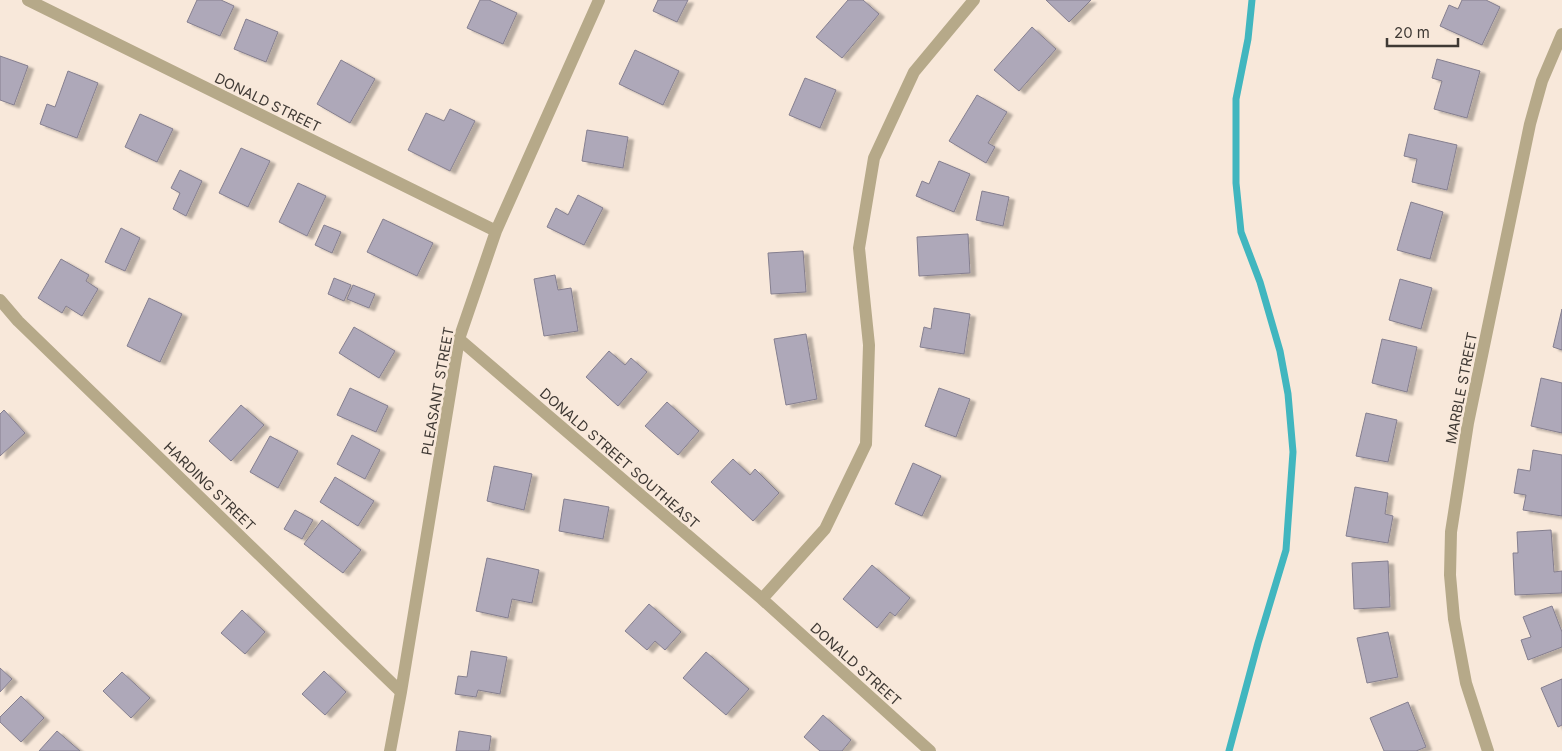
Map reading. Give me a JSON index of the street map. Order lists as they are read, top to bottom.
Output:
{
  "streets": {
    "street": [
      "DONALD STREET",
      "MARBLE STREET",
      "PLEASANT STREET",
      "DONALD STREET SOUTHEAST",
      "HARDING STREET"
    ]
  },
  "crossings": [
    ["DONALD STREET", "PLEASANT STREET"],
    ["DONALD STREET", "DONALD STREET SOUTHEAST"],
    ["PLEASANT STREET", "DONALD STREET SOUTHEAST"],
    ["PLEASANT STREET", "HARDING STREET"]
  ],
  "scale_bar": "20 m"
}
